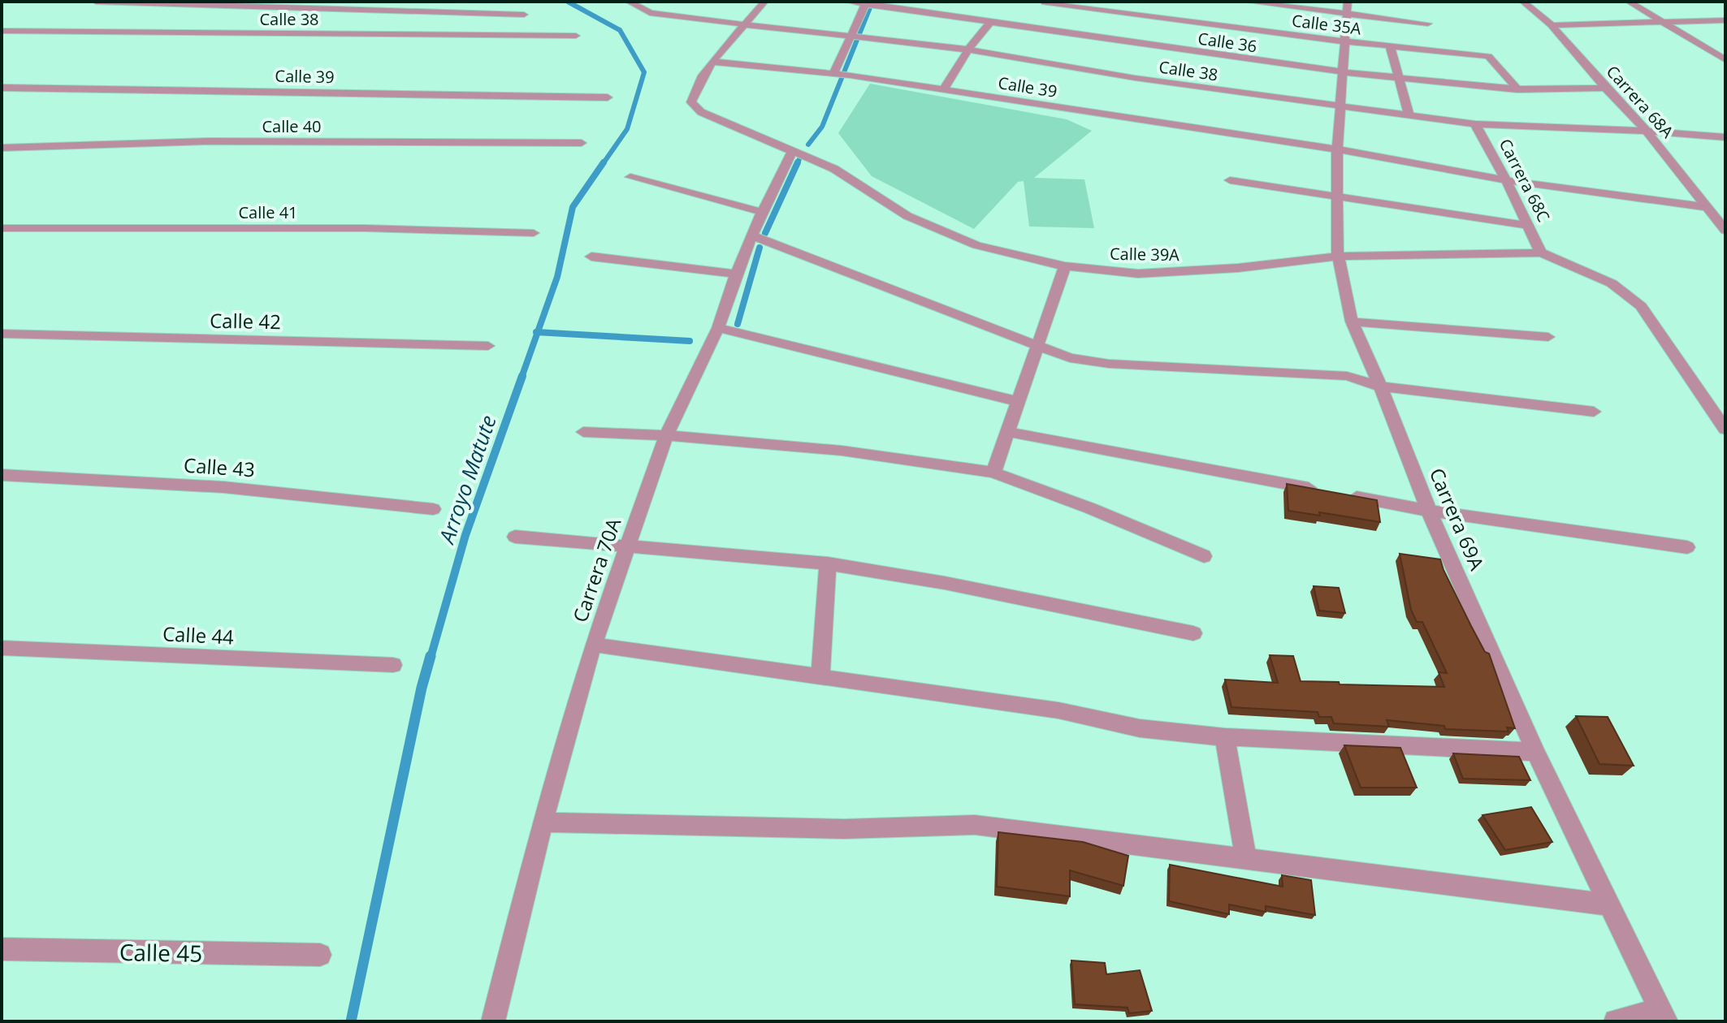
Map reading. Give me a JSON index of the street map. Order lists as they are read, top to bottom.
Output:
{
  "streets": {
    "street": [
      "Calle 38",
      "Calle 35A",
      "Calle 36",
      "Calle 39",
      "Carrera 68A",
      "Calle 40",
      "Carrera 68C",
      "Calle 41",
      "Calle 39A",
      "Calle 42",
      "Calle 43",
      "Carrera 69A",
      "Carrera 70A",
      "Calle 44",
      "Calle 45"
    ]
  },
  "crossings": [
    ["Calle 38", "Carrera 68A"],
    ["Calle 38", "Carrera 68C"],
    ["Calle 38", "Carrera 69A"],
    ["Calle 35A", "Calle 36"],
    ["Calle 35A", "Carrera 69A"],
    ["Calle 36", "Carrera 68A"],
    ["Calle 36", "Carrera 69A"],
    ["Calle 39", "Carrera 68A"],
    ["Calle 39", "Carrera 68C"],
    ["Calle 39", "Calle 39A"],
    ["Calle 39", "Carrera 69A"],
    ["Carrera 68C", "Calle 39A"],
    ["Calle 39A", "Carrera 69A"],
    ["Calle 39A", "Carrera 70A"]
  ],
  "water": ["Arroyo Matute"]
}
